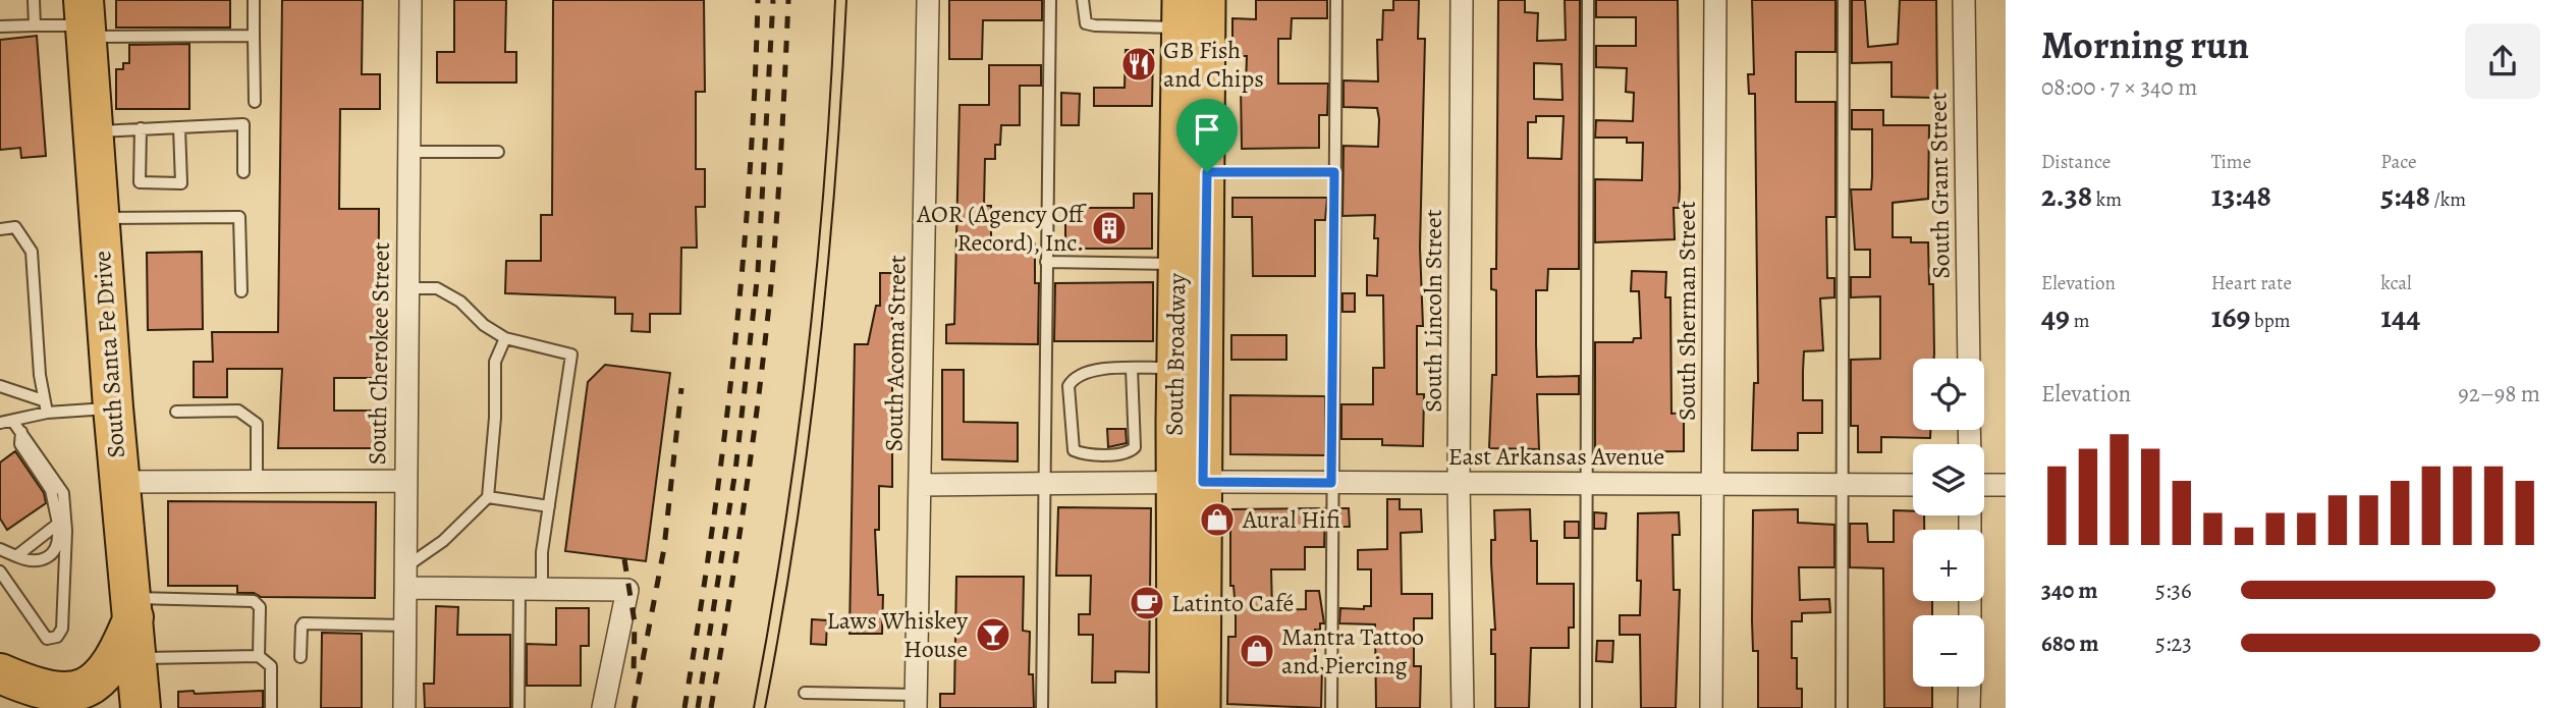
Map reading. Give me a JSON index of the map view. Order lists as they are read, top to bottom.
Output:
{
  "streets": {
    "highway": ["South Santa Fe Drive"],
    "main road": ["South Broadway"],
    "street": [
      "South Grant Street",
      "South Lincoln Street",
      "South Sherman Street",
      "South Cherokee Street",
      "South Acoma Street",
      "East Arkansas Avenue"
    ]
  },
  "crossings": [
    ["South Lincoln Street", "East Arkansas Avenue"],
    ["South Sherman Street", "East Arkansas Avenue"],
    ["South Acoma Street", "East Arkansas Avenue"],
    ["South Broadway", "East Arkansas Avenue"]
  ],
  "places": {
    "restaurant": ["GB Fish and Chips"],
    "building": ["AOR (Agency Off Record), Inc."],
    "shop": ["Aural Hifi", "Mantra Tattoo and Piercing"],
    "cafe": ["Latinto Café"],
    "bar": ["Laws Whiskey House"]
  },
  "page": {
    "heading": ["Morning run", "08:00 · 7 × 340 m"],
    "stats": [
      ["Distance", "2.38 km"],
      ["Time", "13:48"],
      ["Pace", "5:48 /km"],
      ["Elevation", "49 m"],
      ["Heart rate", "169 bpm"],
      ["kcal", "144"]
    ],
    "map_buttons": ["+", "−"],
    "chart": ["Elevation", "92–98 m"],
    "list": [
      {
        "name": "340 m",
        "note": "5:36"
      },
      {
        "name": "680 m",
        "note": "5:23"
      }
    ]
  }
}
